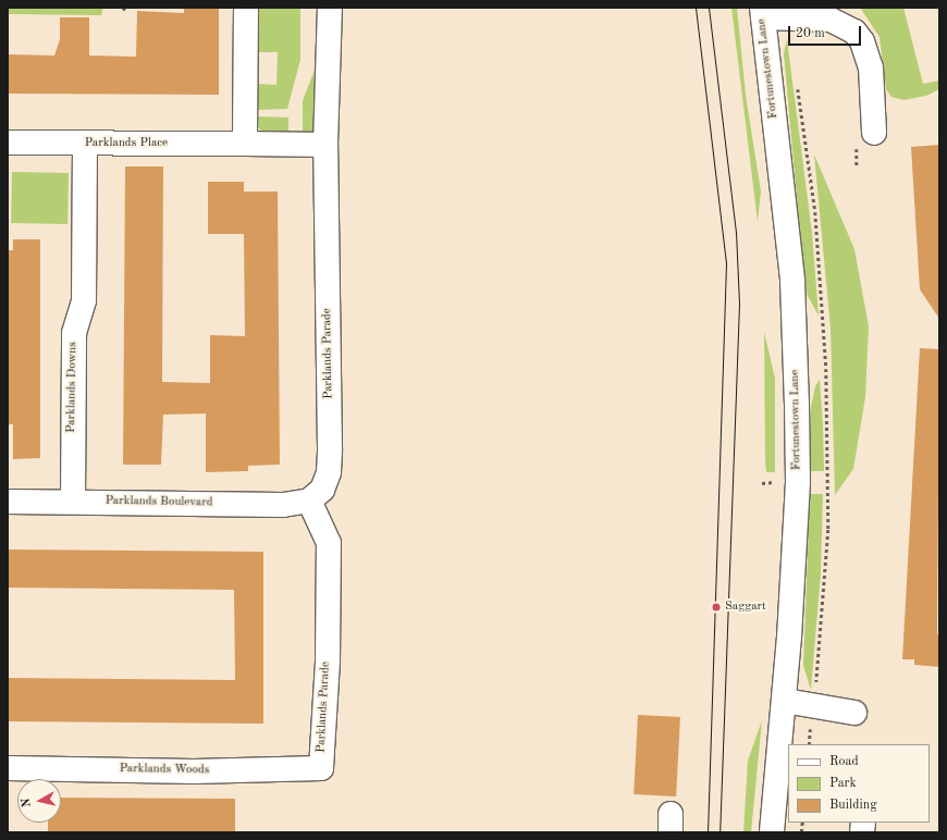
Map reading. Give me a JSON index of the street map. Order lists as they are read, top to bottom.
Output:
{
  "streets": {
    "street": [
      "Fortunestown Lane",
      "Parklands Place",
      "Parklands Parade",
      "Parklands Downs",
      "Parklands Boulevard",
      "Parklands Woods"
    ]
  },
  "crossings": [
    ["Parklands Place", "Parklands Downs"],
    ["Parklands Parade", "Parklands Boulevard"],
    ["Parklands Parade", "Parklands Woods"],
    ["Parklands Downs", "Parklands Boulevard"]
  ],
  "places": ["Saggart"],
  "legend": ["Road", "Park", "Building"],
  "scale_bar": "20 m",
  "north": "left"
}
